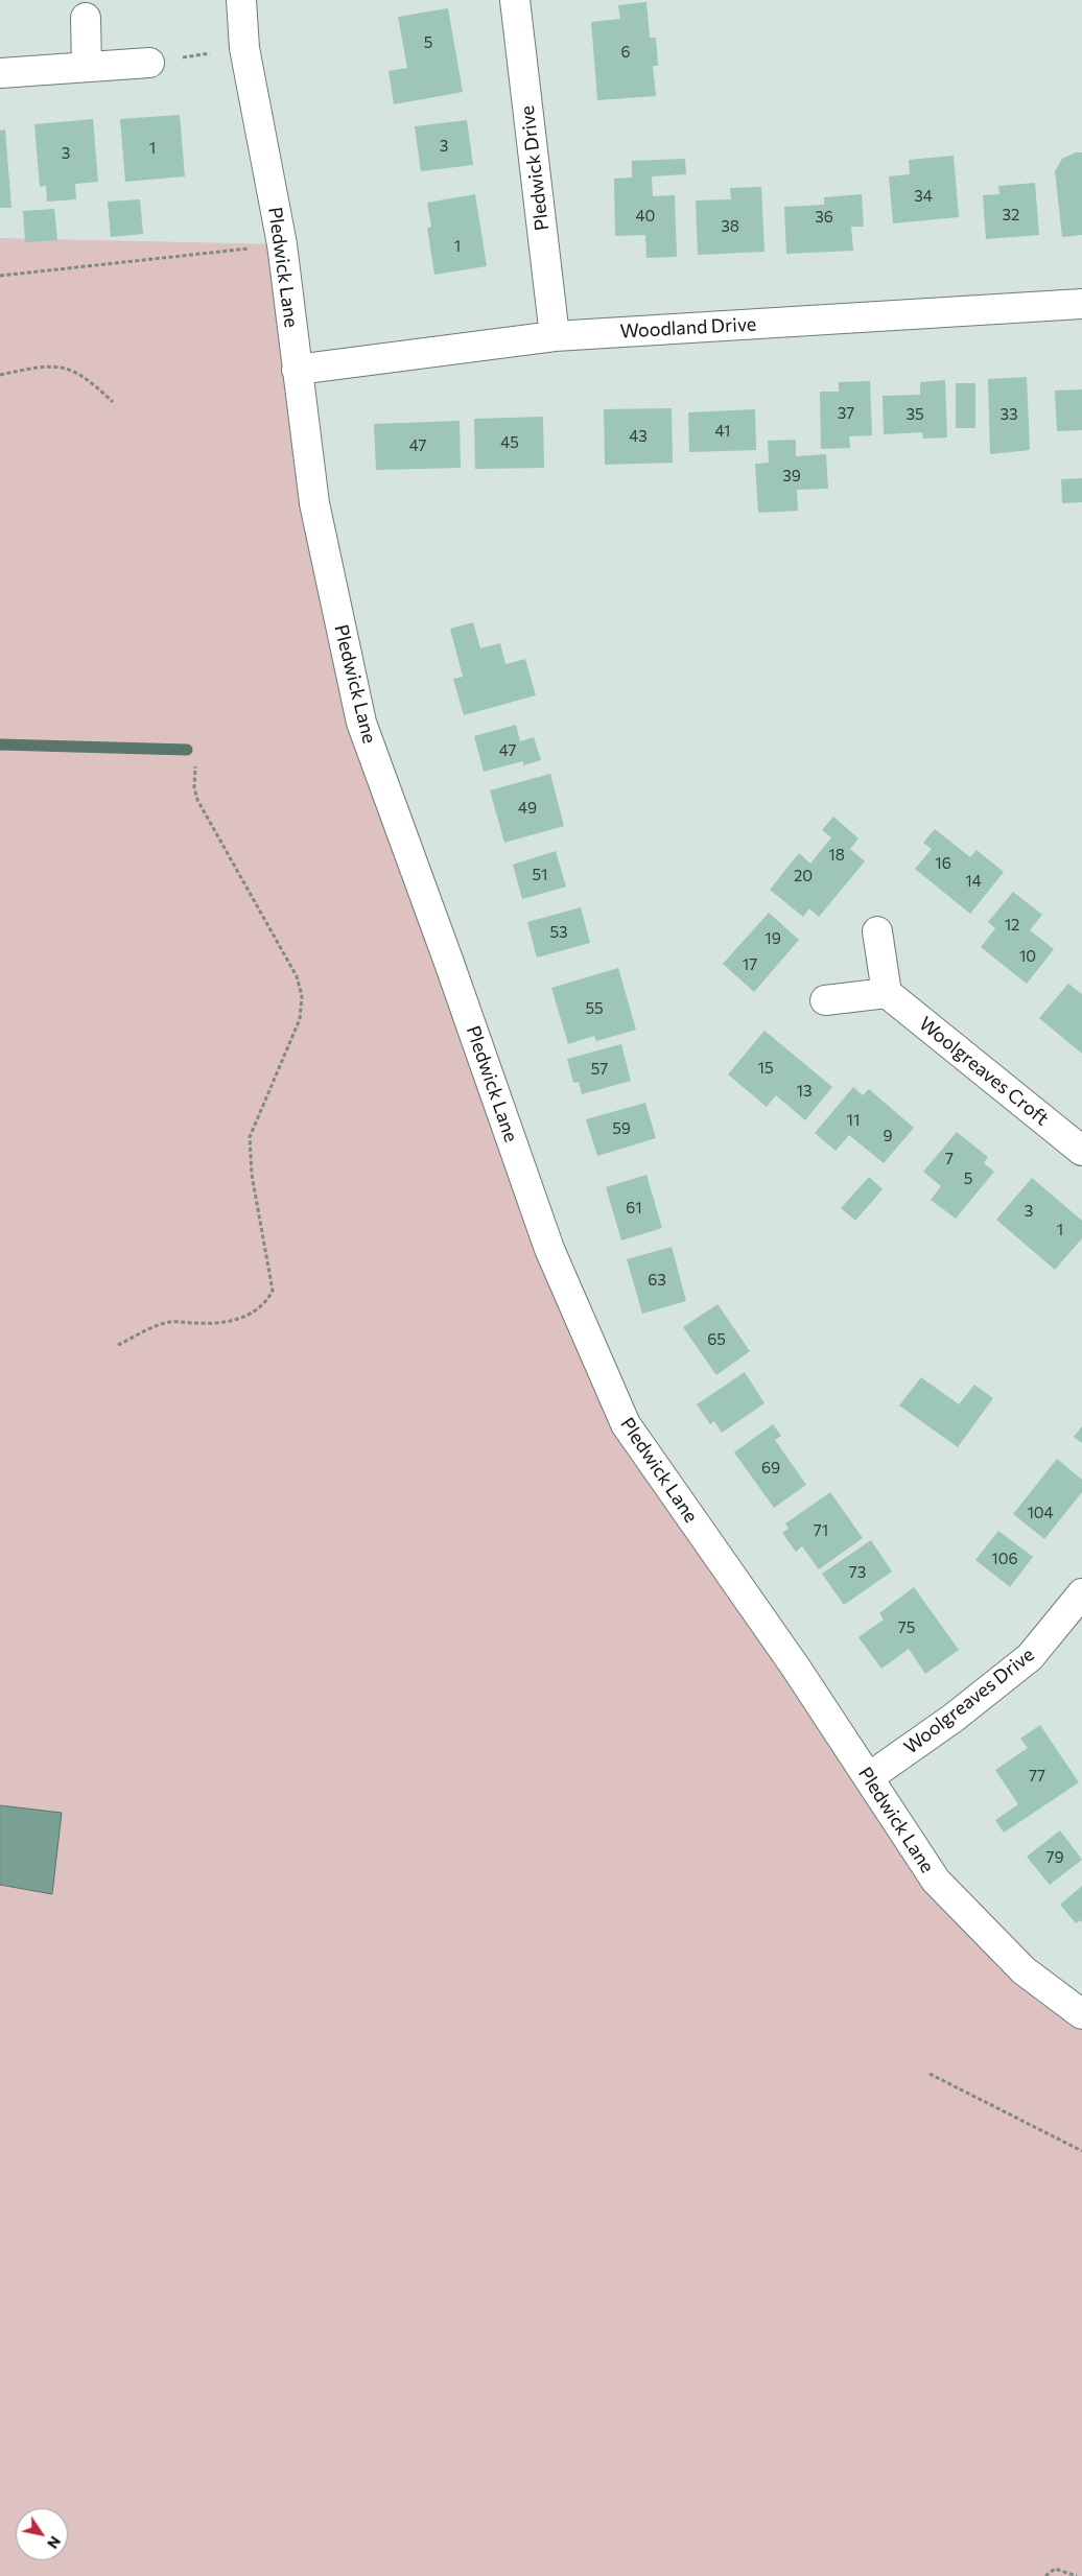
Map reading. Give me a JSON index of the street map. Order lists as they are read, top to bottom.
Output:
{
  "streets": {
    "street": [
      "Pledwick Drive",
      "Pledwick Lane",
      "Woodland Drive",
      "Woolgreaves Croft",
      "Woolgreaves Drive"
    ]
  },
  "crossings": [
    ["Pledwick Drive", "Woodland Drive"],
    ["Pledwick Lane", "Woodland Drive"],
    ["Pledwick Lane", "Woolgreaves Drive"]
  ],
  "house_numbers": [
    "5",
    "6",
    "3",
    "1",
    "3",
    "34",
    "32",
    "40",
    "36",
    "38",
    "1",
    "37",
    "35",
    "33",
    "41",
    "43",
    "45",
    "47",
    "39",
    "47",
    "49",
    "18",
    "16",
    "51",
    "20",
    "14",
    "12",
    "53",
    "19",
    "10",
    "17",
    "55",
    "15",
    "57",
    "13",
    "11",
    "59",
    "9",
    "7",
    "5",
    "61",
    "3",
    "1",
    "63",
    "65",
    "69",
    "104",
    "71",
    "106",
    "73",
    "75",
    "77",
    "79"
  ],
  "north": "bottom right"
}
